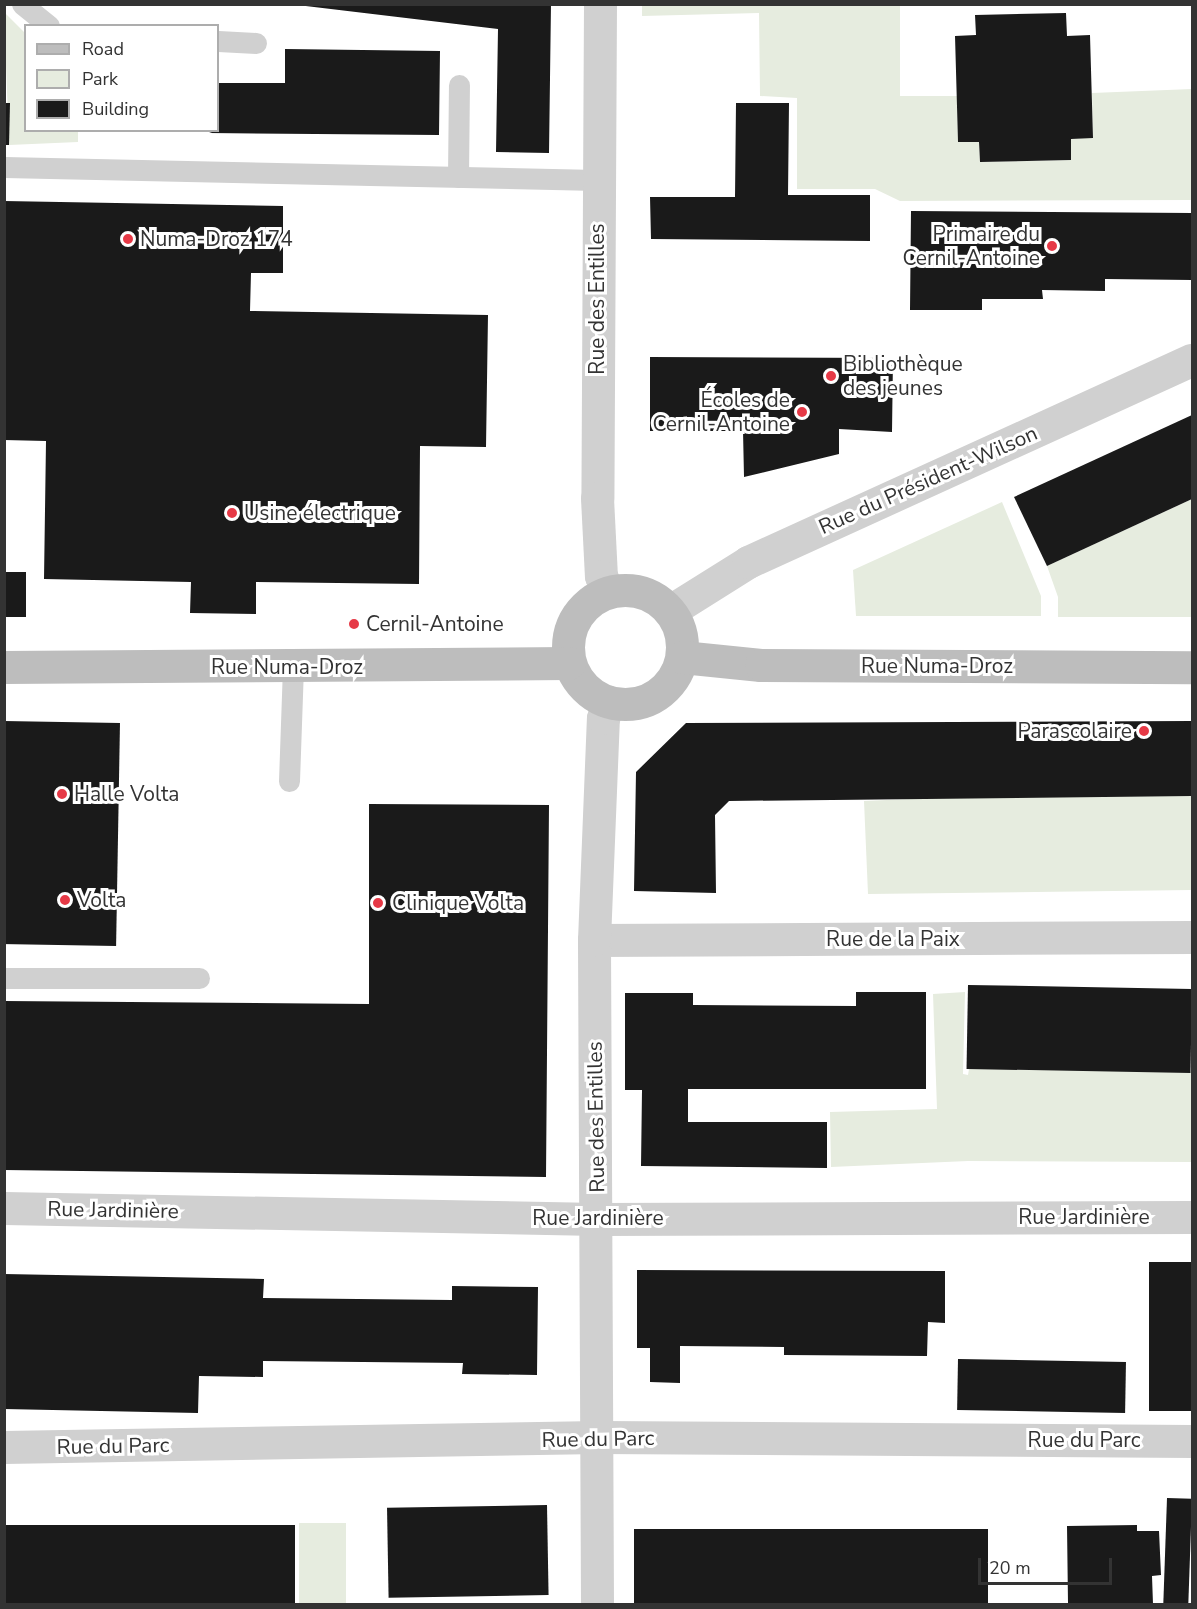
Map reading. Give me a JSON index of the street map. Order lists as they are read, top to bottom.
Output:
{
  "streets": {
    "main road": ["Rue Numa-Droz"],
    "street": [
      "Rue des Entilles",
      "Rue du Président-Wilson",
      "Rue de la Paix",
      "Rue Jardinière",
      "Rue du Parc"
    ]
  },
  "crossings": [
    ["Rue des Entilles", "Rue du Président-Wilson"],
    ["Rue des Entilles", "Rue Numa-Droz"],
    ["Rue des Entilles", "Rue de la Paix"],
    ["Rue des Entilles", "Rue Jardinière"],
    ["Rue des Entilles", "Rue du Parc"],
    ["Rue du Président-Wilson", "Rue Numa-Droz"]
  ],
  "places": [
    "Numa-Droz 174",
    "Primaire du Cernil-Antoine",
    "Bibliothèque des jeunes",
    "Écoles de Cernil-Antoine",
    "Usine électrique",
    "Cernil-Antoine",
    "Parascolaire",
    "Halle Volta",
    "Volta",
    "Clinique Volta"
  ],
  "legend": ["Road", "Park", "Building"],
  "scale_bar": "20 m"
}
